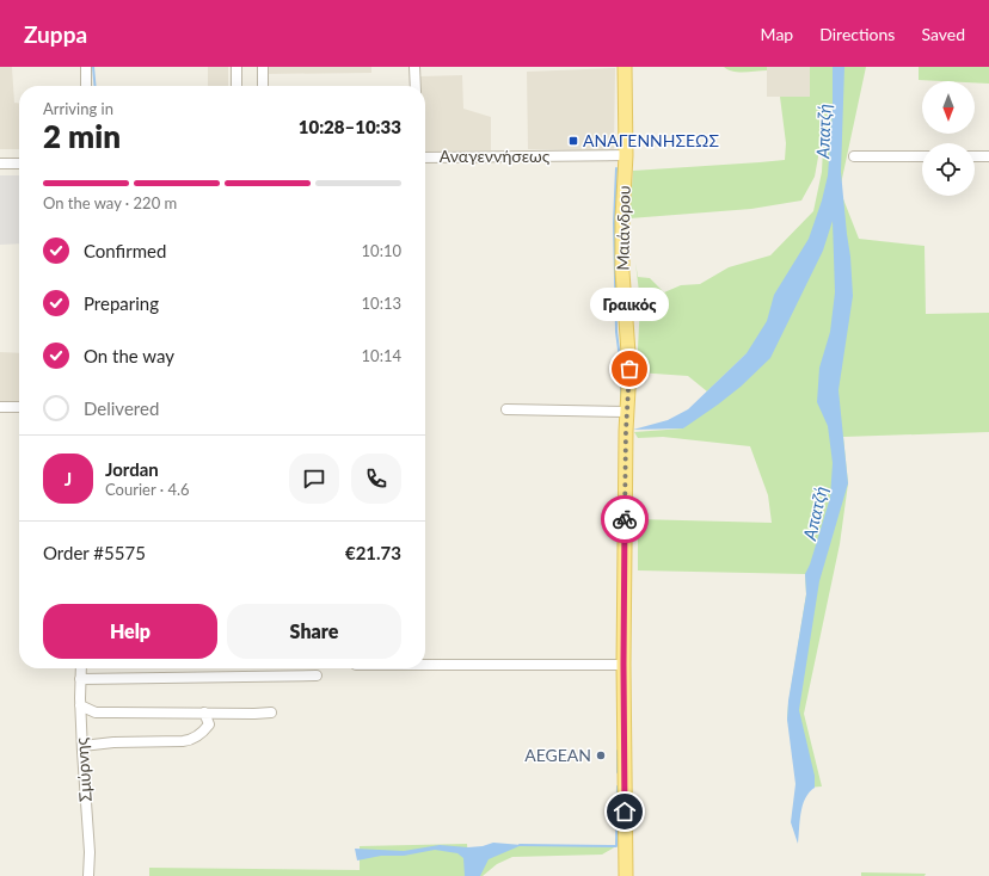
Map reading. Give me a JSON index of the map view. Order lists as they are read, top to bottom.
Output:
{
  "streets": {
    "main road": ["Μαιάνδρου"],
    "street": ["Αναγεννήσεως", "Σμύρνης"]
  },
  "crossings": [
    ["Αναγεννήσεως", "Μαιάνδρου"]
  ],
  "water": ["Απατζή"],
  "places": {
    "transit": ["ΑΝΑΓΕΝΝΗΣΕΩΣ"],
    "other": ["Γραικός", "AEGEAN"]
  },
  "north": "bottom",
  "page": {
    "header": "Zuppa",
    "nav": ["Map", "Directions", "Saved"],
    "heading": ["2 min", "Arriving in", "10:28–10:33"],
    "panel": [
      "Jordan",
      "Courier · 4.6",
      "Order #5575",
      "€21.73"
    ],
    "bar": "On the way · 220 m",
    "list": [
      ["Confirmed", "10:10"],
      ["Preparing", "10:13"],
      ["On the way", "10:14"],
      "Delivered"
    ],
    "bubble": "Γραικός",
    "round": "J",
    "buttons": ["Help", "Share"]
  }
}
